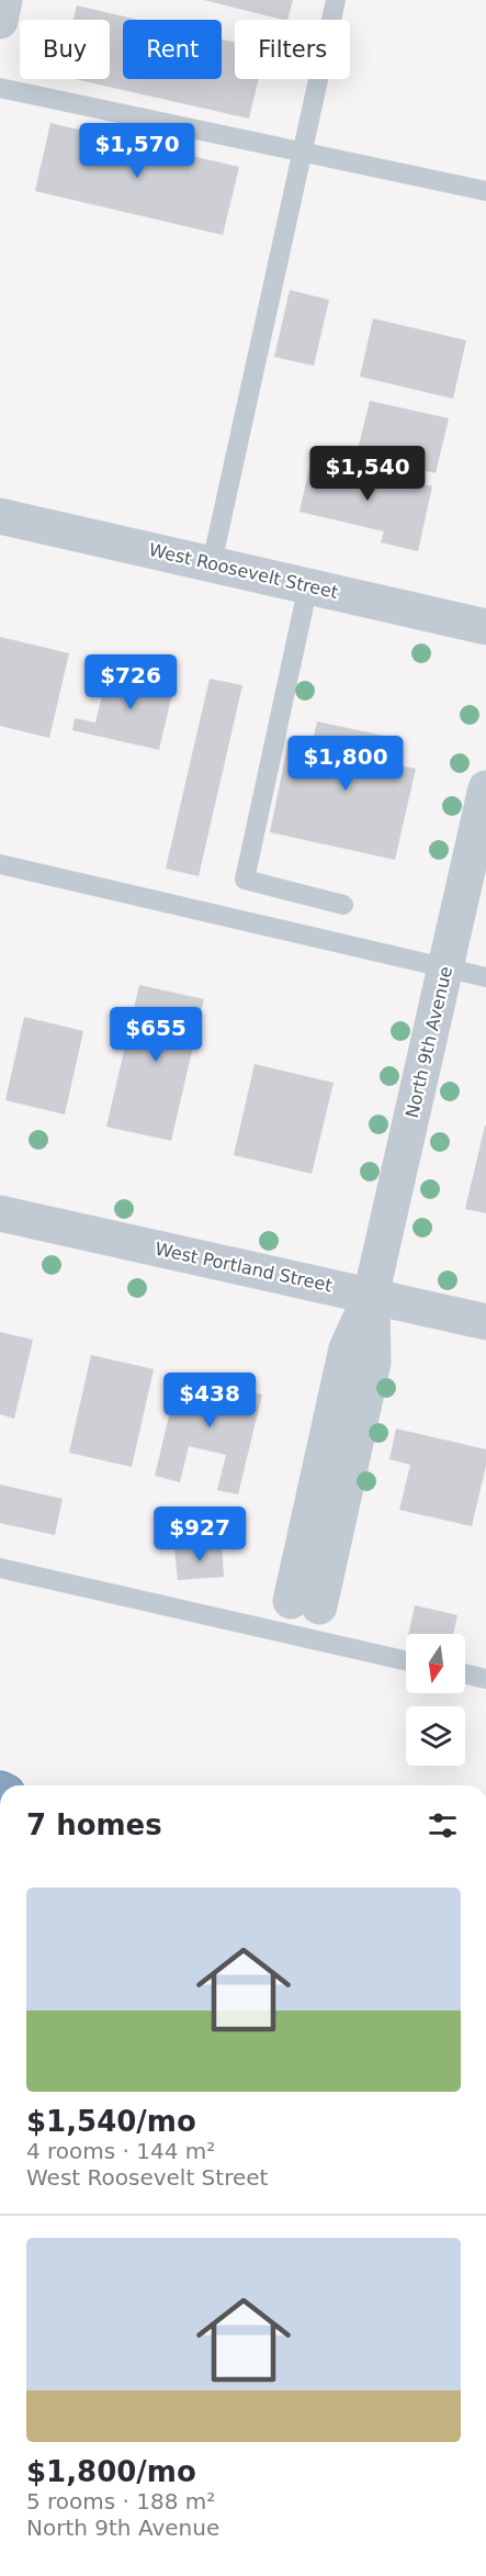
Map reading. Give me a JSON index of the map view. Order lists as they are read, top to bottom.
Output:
{
  "streets": {
    "street": ["West Roosevelt Street", "North 9th Avenue", "West Portland Street"]
  },
  "crossings": [
    ["North 9th Avenue", "West Portland Street"]
  ],
  "north": "bottom",
  "page": {
    "chip": ["Buy", "Rent", "Filters"],
    "price": [
      "$1,570",
      "$1,540",
      "$726",
      "$1,800",
      "$655",
      "$438",
      "$927"
    ],
    "heading": "7 homes",
    "list": [
      {
        "name": "$1,540/mo",
        "note": "4 rooms · 144 m² · West Roosevelt Street"
      },
      {
        "name": "$1,800/mo",
        "note": "5 rooms · 188 m² · North 9th Avenue"
      }
    ]
  }
}
